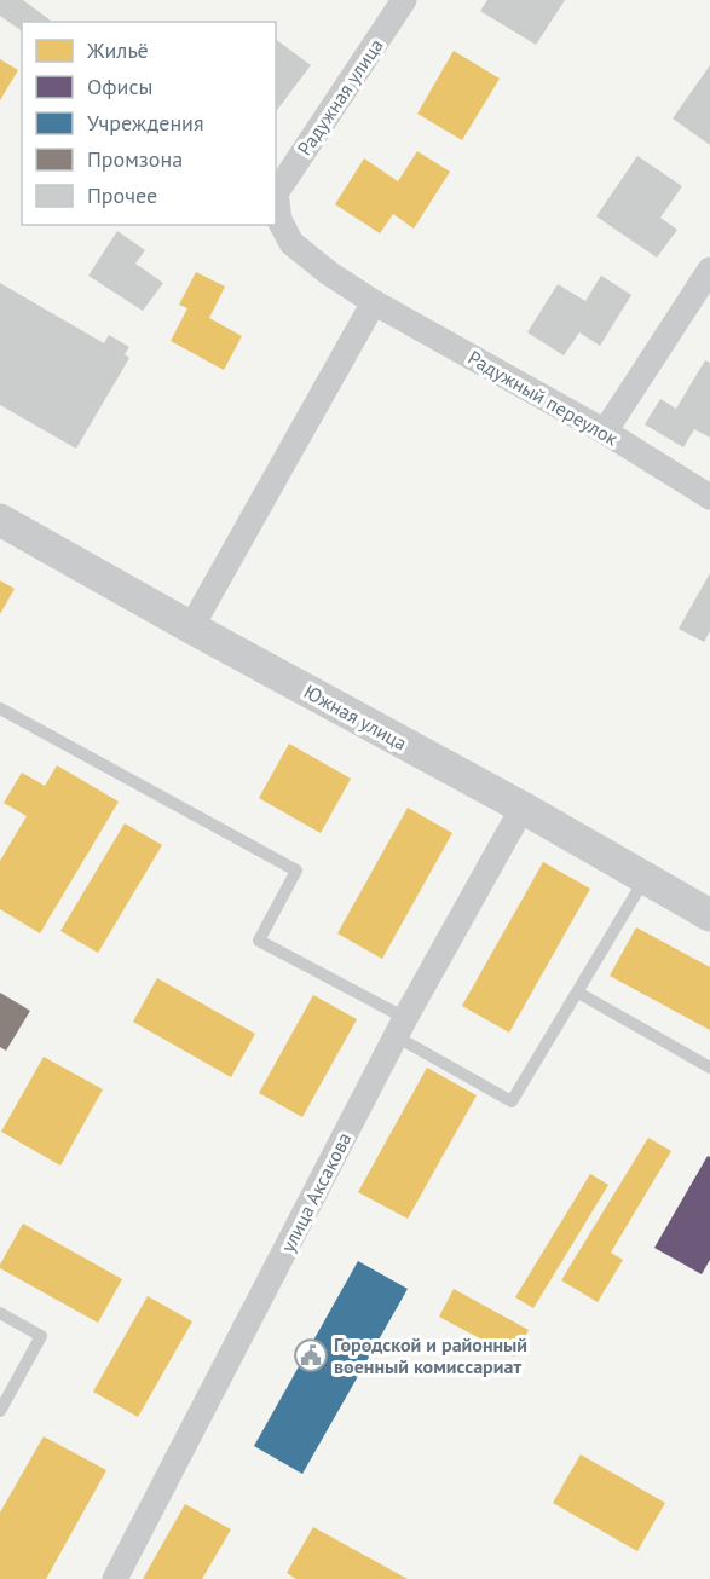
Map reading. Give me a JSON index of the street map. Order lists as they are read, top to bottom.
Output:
{
  "streets": {
    "street": [
      "Радужная улица",
      "Радужный переулок",
      "Южная улица",
      "улица Аксакова"
    ]
  },
  "crossings": [
    ["Радужная улица", "Радужный переулок"],
    ["Южная улица", "улица Аксакова"]
  ],
  "places": {
    "public building": ["Городской и районный военный комиссариат"]
  },
  "legend": [
    "Жильё",
    "Офисы",
    "Учреждения",
    "Промзона",
    "Прочее"
  ]
}
